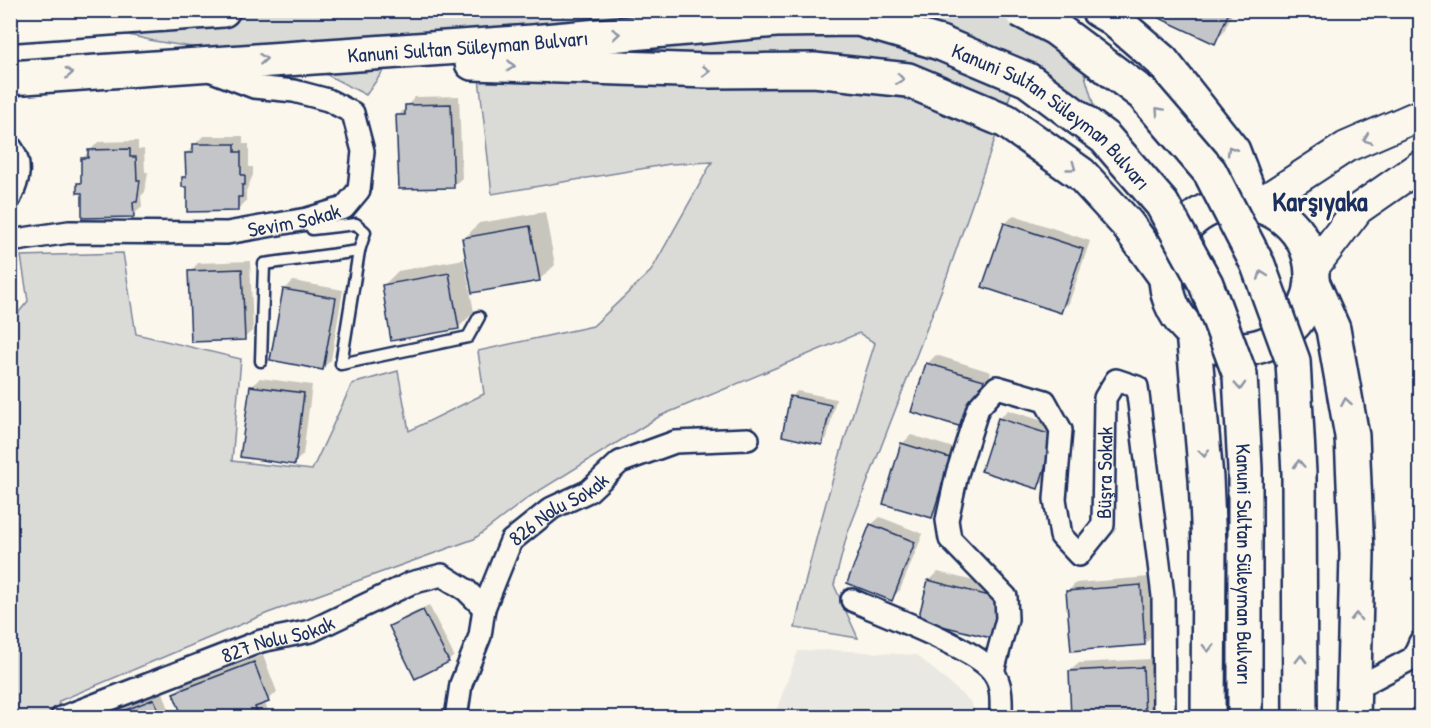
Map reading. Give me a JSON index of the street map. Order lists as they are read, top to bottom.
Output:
{
  "streets": {
    "main road": ["Kanuni Sultan Süleyman Bulvarı"],
    "street": [
      "Sevim Sokak",
      "Büşra Sokak",
      "826 Nolu Sokak",
      "827 Nolu Sokak"
    ]
  },
  "crossings": [
    ["Kanuni Sultan Süleyman Bulvarı", "Sevim Sokak"],
    ["826 Nolu Sokak", "827 Nolu Sokak"]
  ],
  "districts": ["Karşıyaka"]
}
